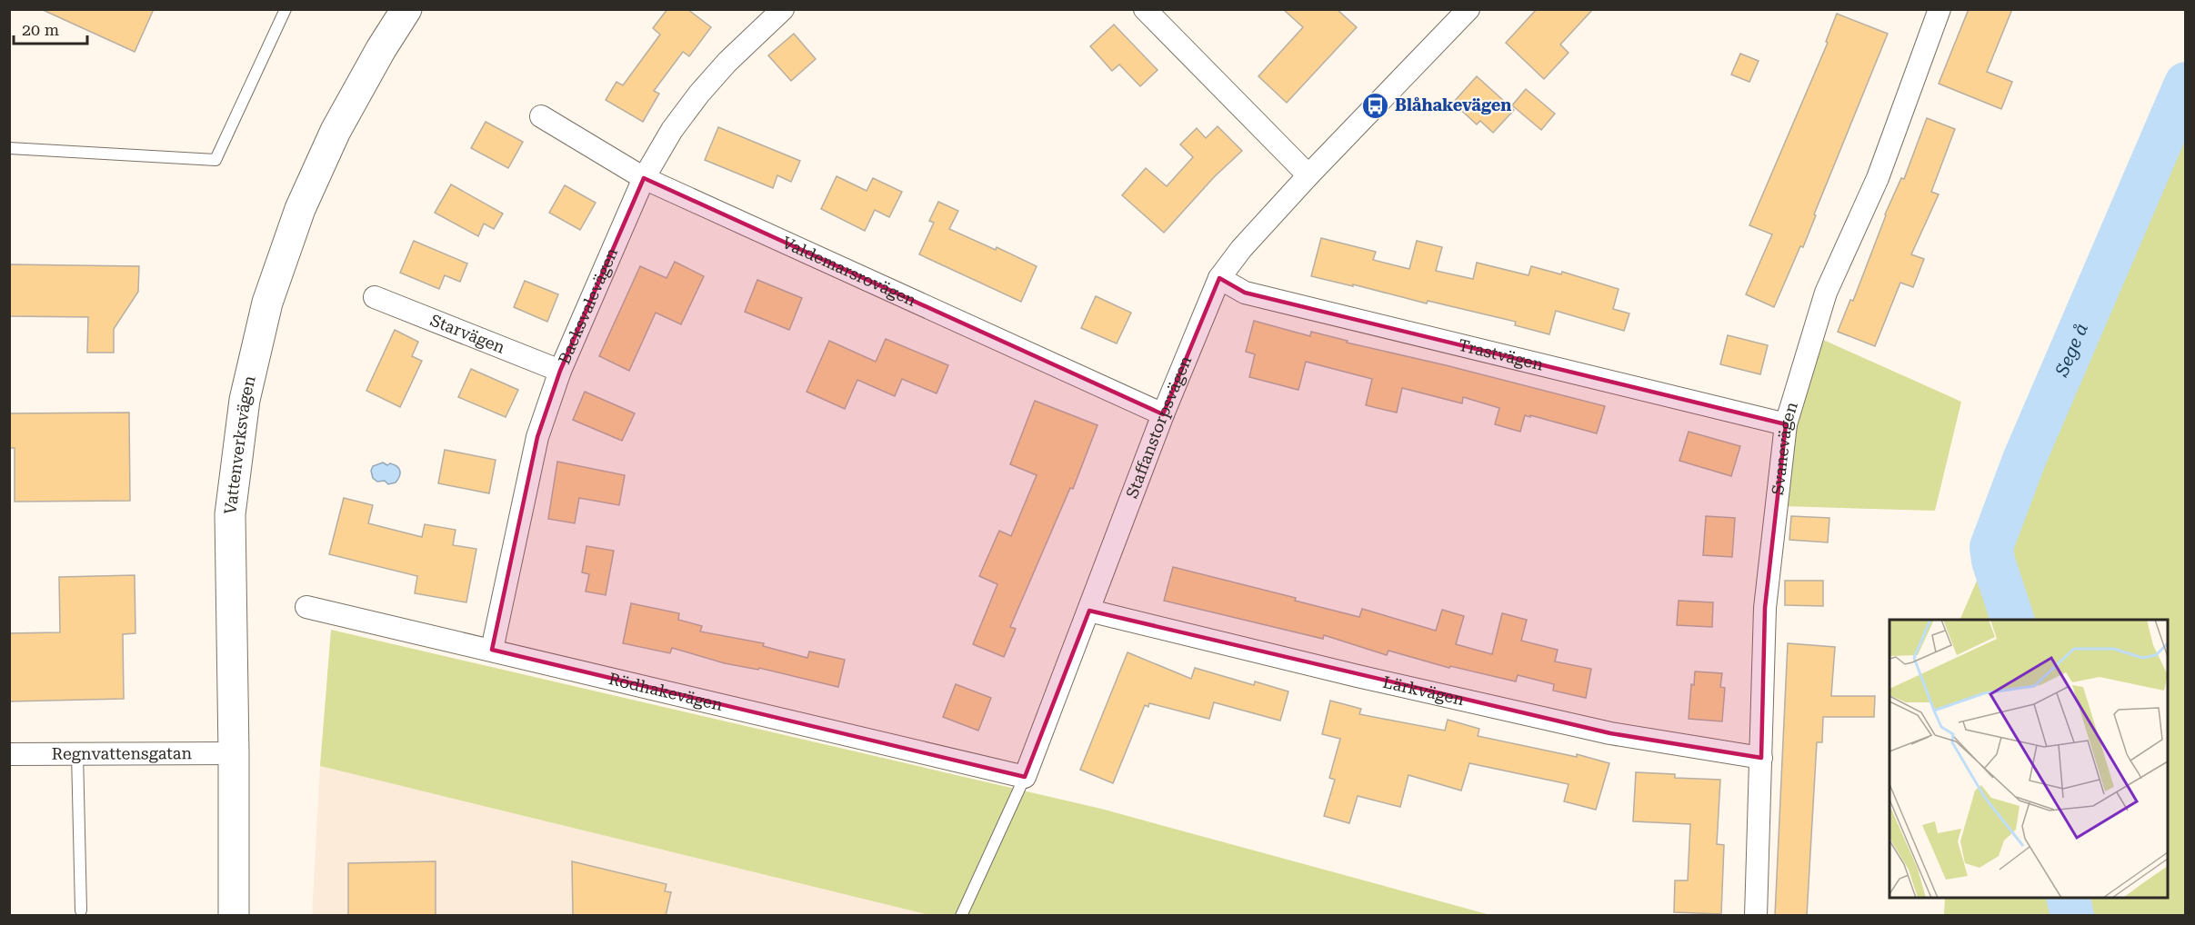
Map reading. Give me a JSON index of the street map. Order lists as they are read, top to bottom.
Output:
{
  "streets": {
    "street": [
      "Valdemarsrovägen",
      "Backsvalevägen",
      "Starvägen",
      "Trastvägen",
      "Staffanstorpsvägen",
      "Vattenverksvägen",
      "Svanevägen",
      "Lärkvägen",
      "Rödhakevägen",
      "Regnvattensgatan"
    ]
  },
  "crossings": [
    ["Valdemarsrovägen", "Backsvalevägen"],
    ["Valdemarsrovägen", "Staffanstorpsvägen"],
    ["Backsvalevägen", "Starvägen"],
    ["Backsvalevägen", "Rödhakevägen"],
    ["Trastvägen", "Staffanstorpsvägen"],
    ["Trastvägen", "Svanevägen"],
    ["Staffanstorpsvägen", "Lärkvägen"],
    ["Staffanstorpsvägen", "Rödhakevägen"],
    ["Vattenverksvägen", "Regnvattensgatan"],
    ["Svanevägen", "Lärkvägen"]
  ],
  "water": ["Sege å"],
  "places": {
    "bus stop": ["Blåhakevägen"]
  },
  "scale_bar": "20 m"
}
